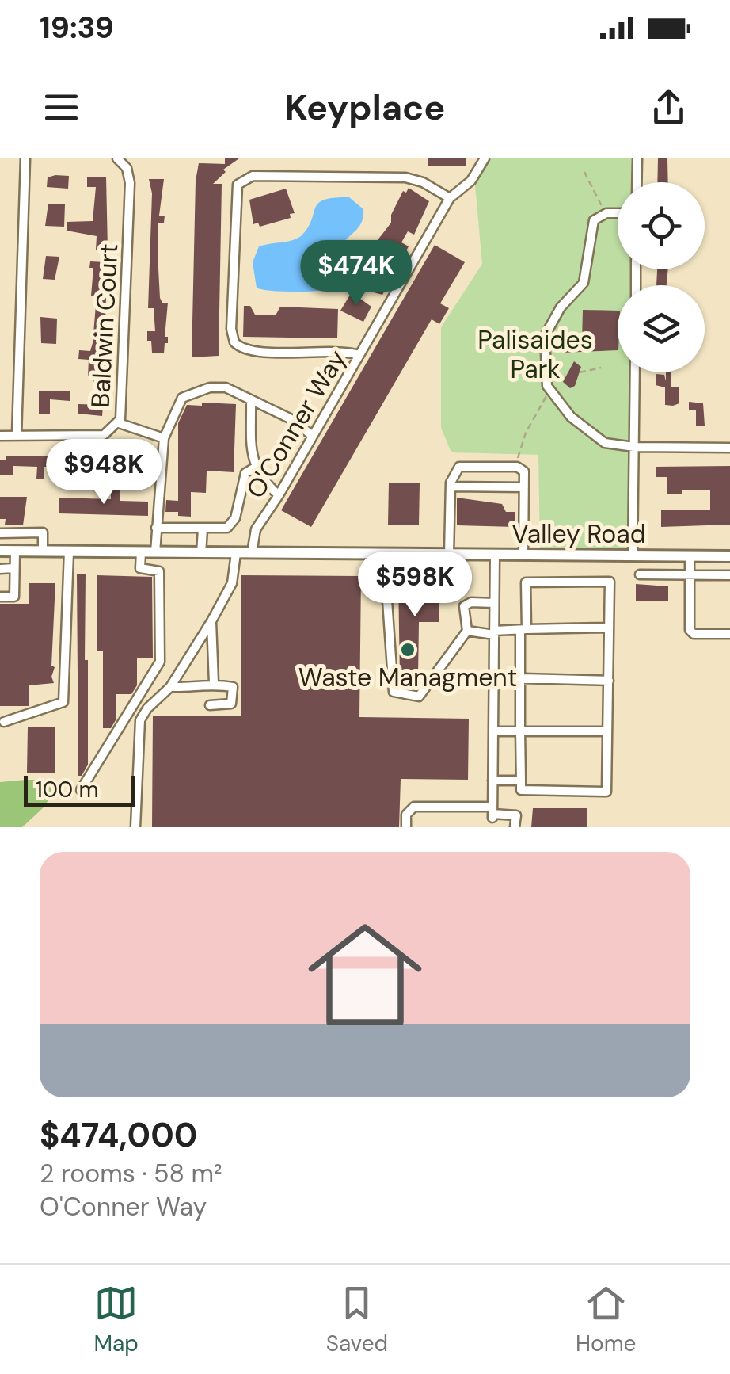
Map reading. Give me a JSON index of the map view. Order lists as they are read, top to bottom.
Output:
{
  "streets": {
    "main road": ["Valley Road"],
    "street": ["Baldwin Court", "O'Conner Way"]
  },
  "crossings": [
    ["O'Conner Way", "Valley Road"]
  ],
  "parks": ["Palisaides Park"],
  "places": ["Waste Managment"],
  "scale_bar": "100 m",
  "page": {
    "status": "19:39",
    "header": "Keyplace",
    "price": ["$474K", "$948K", "$598K"],
    "scale": "100 m",
    "list": [
      {
        "name": "$474,000",
        "note": "2 rooms · 58 m² · O'Conner Way"
      }
    ],
    "tabs": ["Map", "Saved", "Home"]
  }
}
